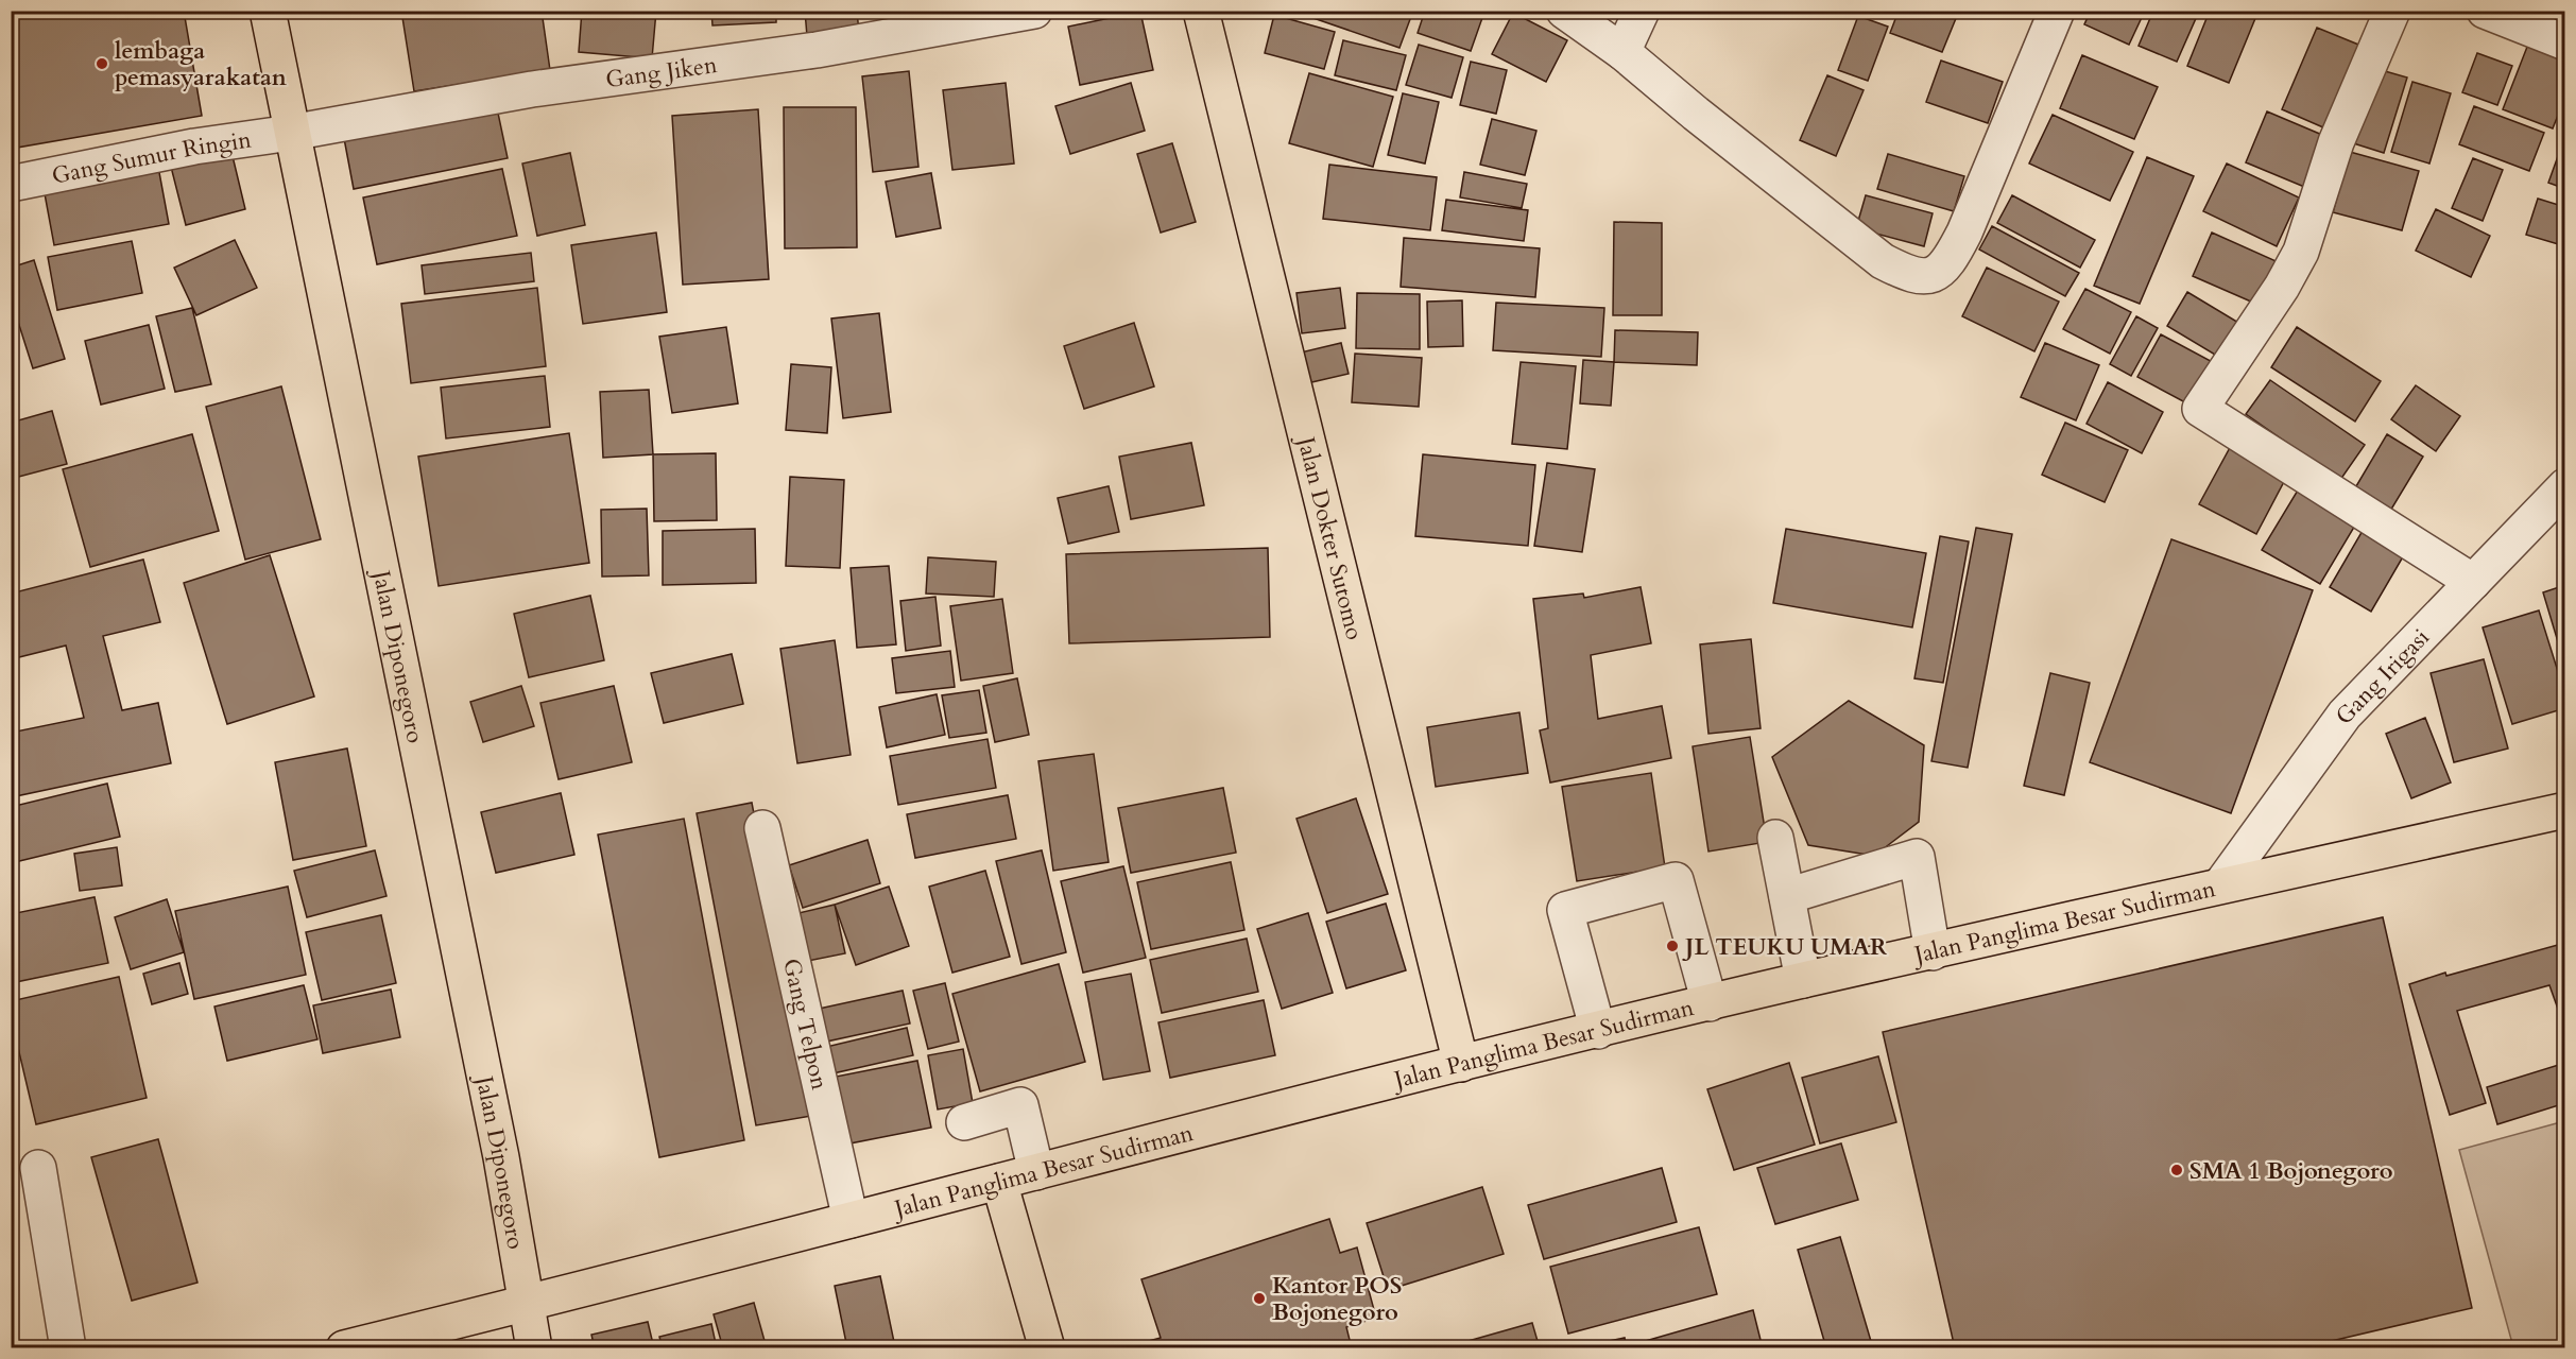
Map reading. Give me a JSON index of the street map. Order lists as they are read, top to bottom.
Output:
{
  "streets": {
    "main road": ["Jalan Dokter Sutomo", "Jalan Diponegoro", "Jalan Panglima Besar Sudirman"],
    "street": [
      "Gang Jiken",
      "Gang Sumur Ringin",
      "Gang Irigasi",
      "Gang Telpon"
    ]
  },
  "crossings": [
    ["Gang Jiken", "Gang Sumur Ringin"],
    ["Gang Jiken", "Jalan Diponegoro"],
    ["Gang Sumur Ringin", "Jalan Diponegoro"],
    ["Jalan Dokter Sutomo", "Jalan Panglima Besar Sudirman"],
    ["Jalan Diponegoro", "Jalan Panglima Besar Sudirman"],
    ["Gang Irigasi", "Jalan Panglima Besar Sudirman"],
    ["Jalan Panglima Besar Sudirman", "Gang Telpon"]
  ],
  "places": [
    "lembaga pemasyarakatan",
    "JL TEUKU UMAR",
    "SMA 1 Bojonegoro",
    "Kantor POS Bojonegoro"
  ]
}
